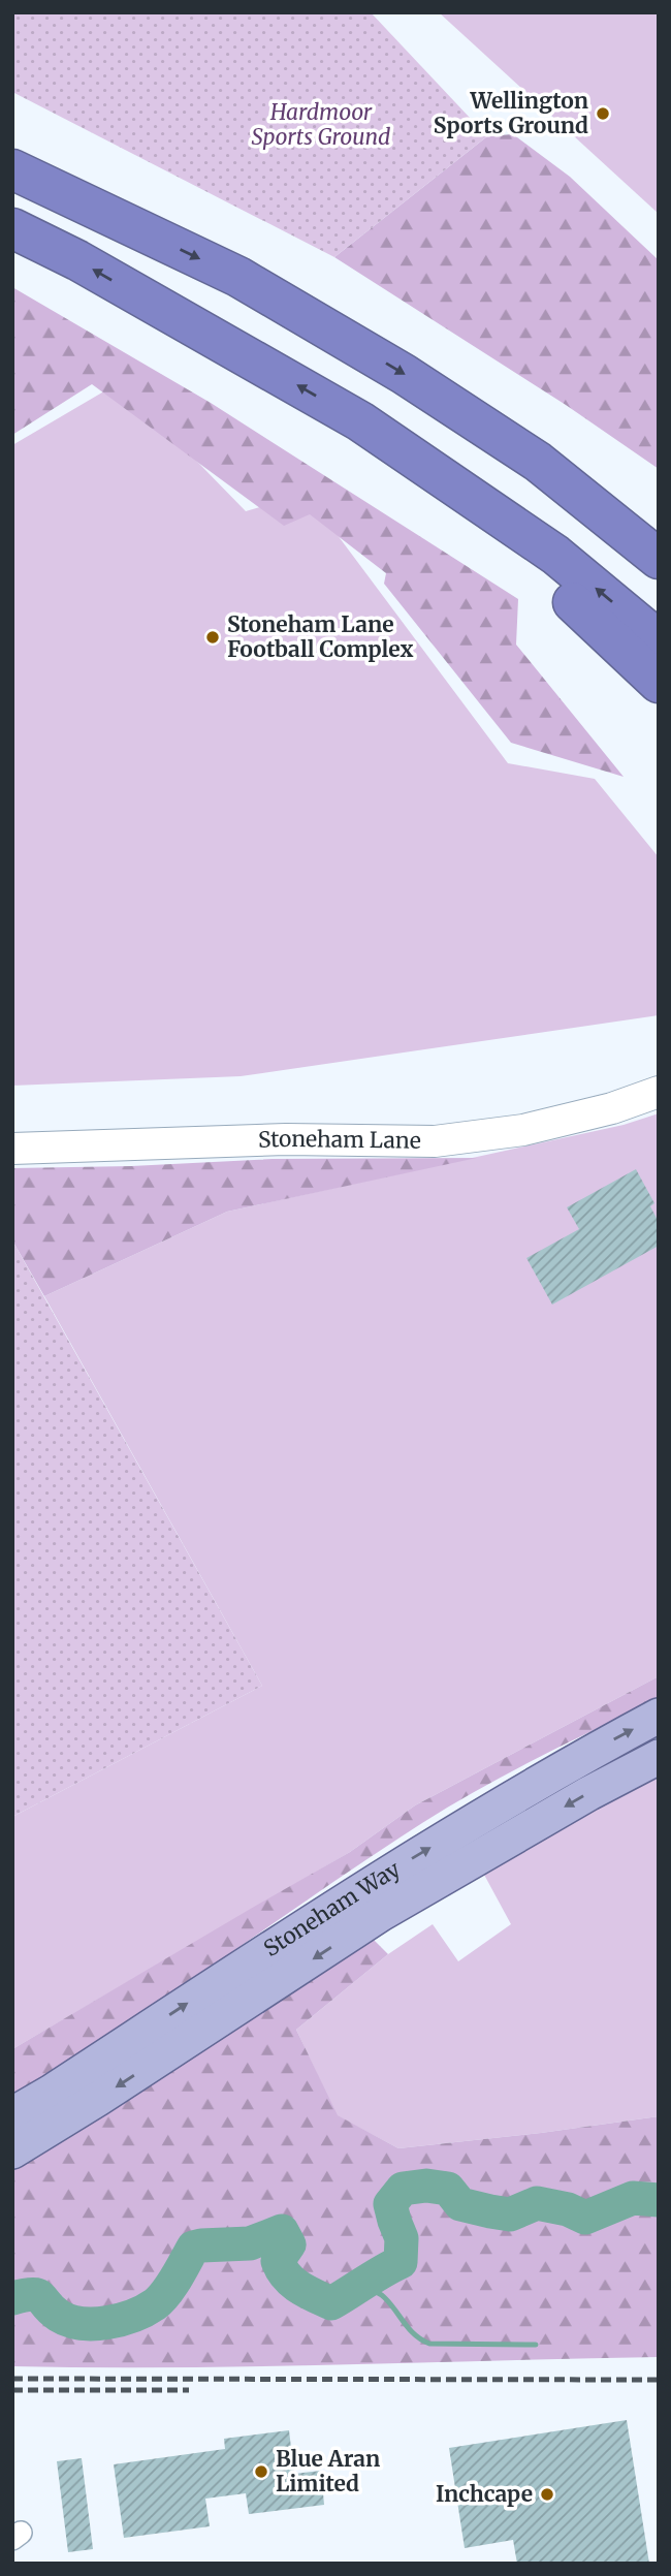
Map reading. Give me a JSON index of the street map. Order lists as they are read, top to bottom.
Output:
{
  "streets": {
    "main road": ["Stoneham Way"],
    "street": ["Stoneham Lane"]
  },
  "parks": ["Hardmoor Sports Ground"],
  "places": [
    "Wellington Sports Ground",
    "Stoneham Lane Football Complex",
    "Blue Aran Limited",
    "Inchcape"
  ]
}
